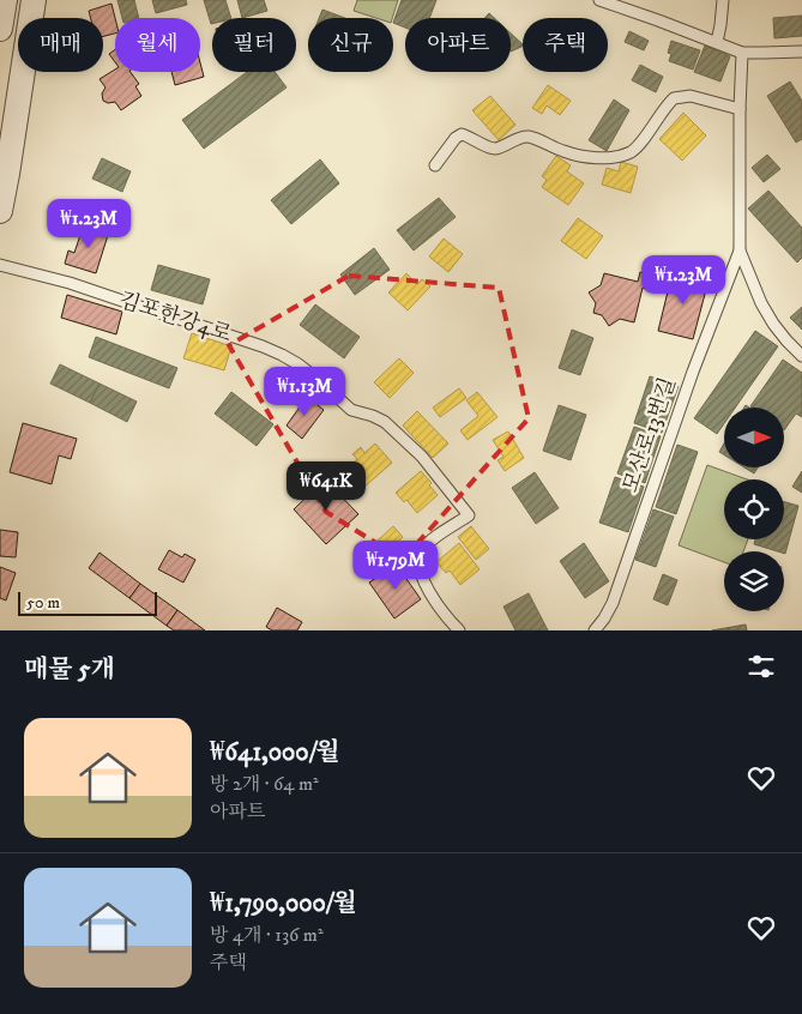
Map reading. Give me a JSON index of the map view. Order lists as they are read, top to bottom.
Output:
{
  "streets": {
    "lane": ["김포한강4로", "모산로13번길"]
  },
  "scale_bar": "50 m",
  "north": "right",
  "page": {
    "chip": [
      "매매",
      "월세",
      "필터",
      "신규",
      "아파트",
      "주택"
    ],
    "price": [
      "₩1.23M",
      "₩1.23M",
      "₩1.13M",
      "₩641K",
      "₩1.79M"
    ],
    "scale": "50 m",
    "heading": "매물 5개",
    "list": [
      {
        "name": "₩641,000/월",
        "note": "방 2개 · 64 m² · 아파트"
      },
      {
        "name": "₩1,790,000/월",
        "note": "방 4개 · 136 m² · 주택"
      }
    ]
  }
}
